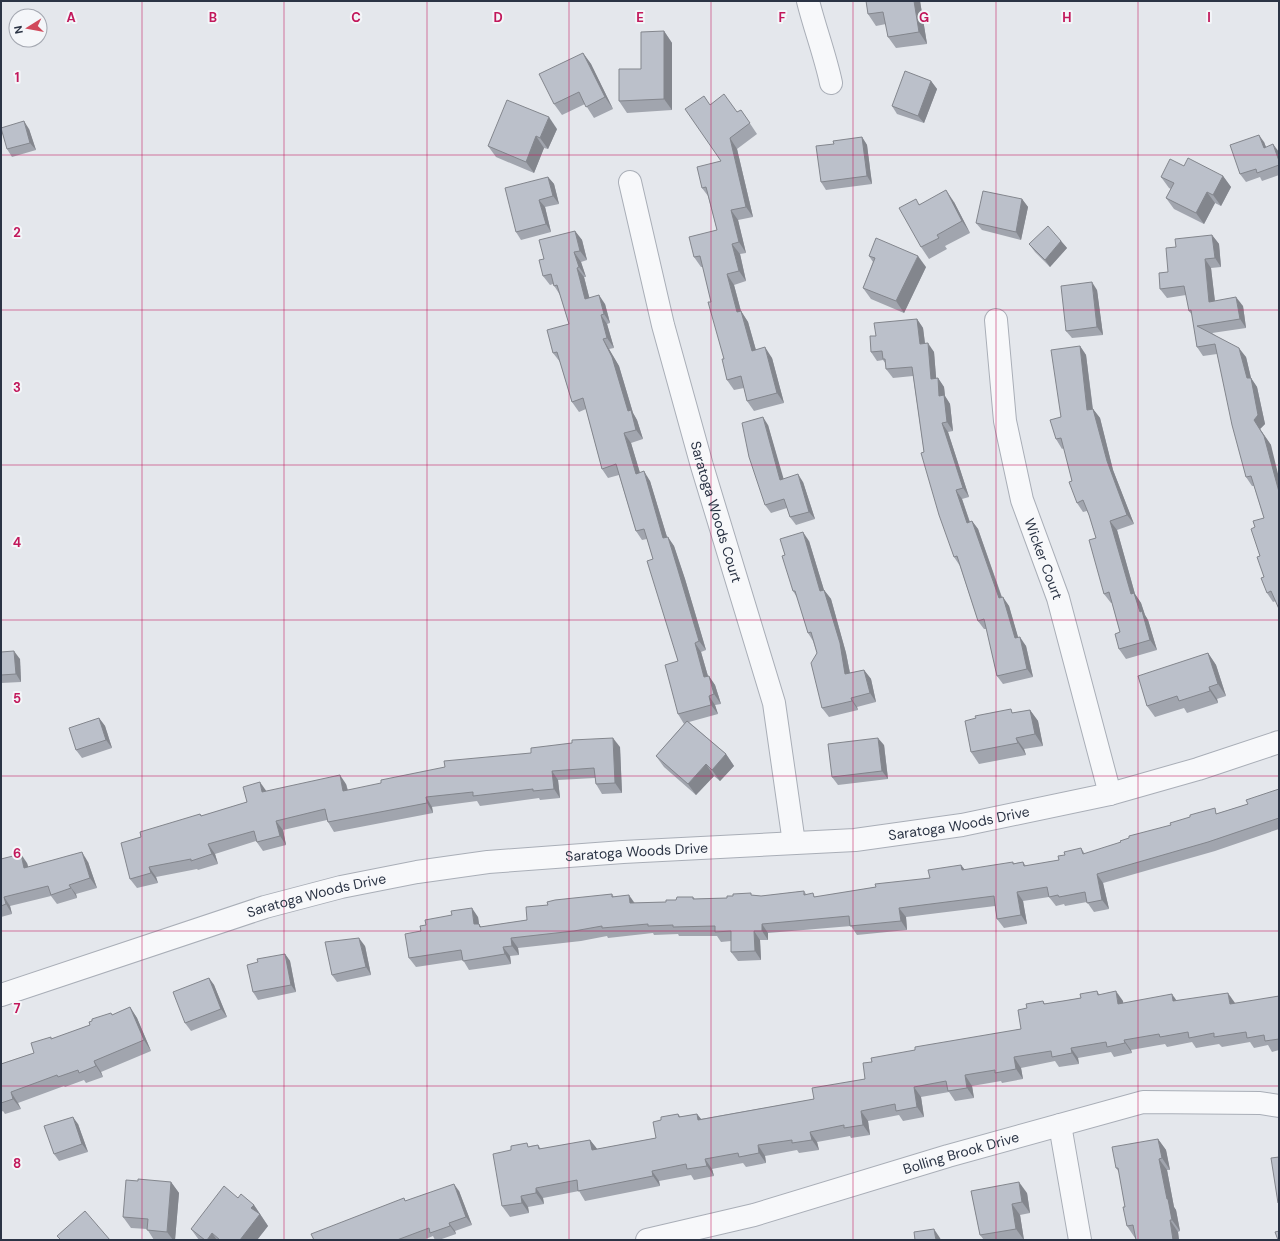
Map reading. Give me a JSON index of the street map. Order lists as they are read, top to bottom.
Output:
{
  "streets": {
    "street": [
      "Saratoga Woods Court",
      "Wicker Court",
      "Saratoga Woods Drive",
      "Bolling Brook Drive"
    ]
  },
  "crossings": [
    ["Saratoga Woods Court", "Saratoga Woods Drive"],
    ["Wicker Court", "Saratoga Woods Drive"]
  ],
  "north": "left",
  "grid": {
    "columns": [
      "A",
      "B",
      "C",
      "D",
      "E",
      "F",
      "G",
      "H",
      "I"
    ],
    "rows": [
      "1",
      "2",
      "3",
      "4",
      "5",
      "6",
      "7",
      "8"
    ]
  }
}
